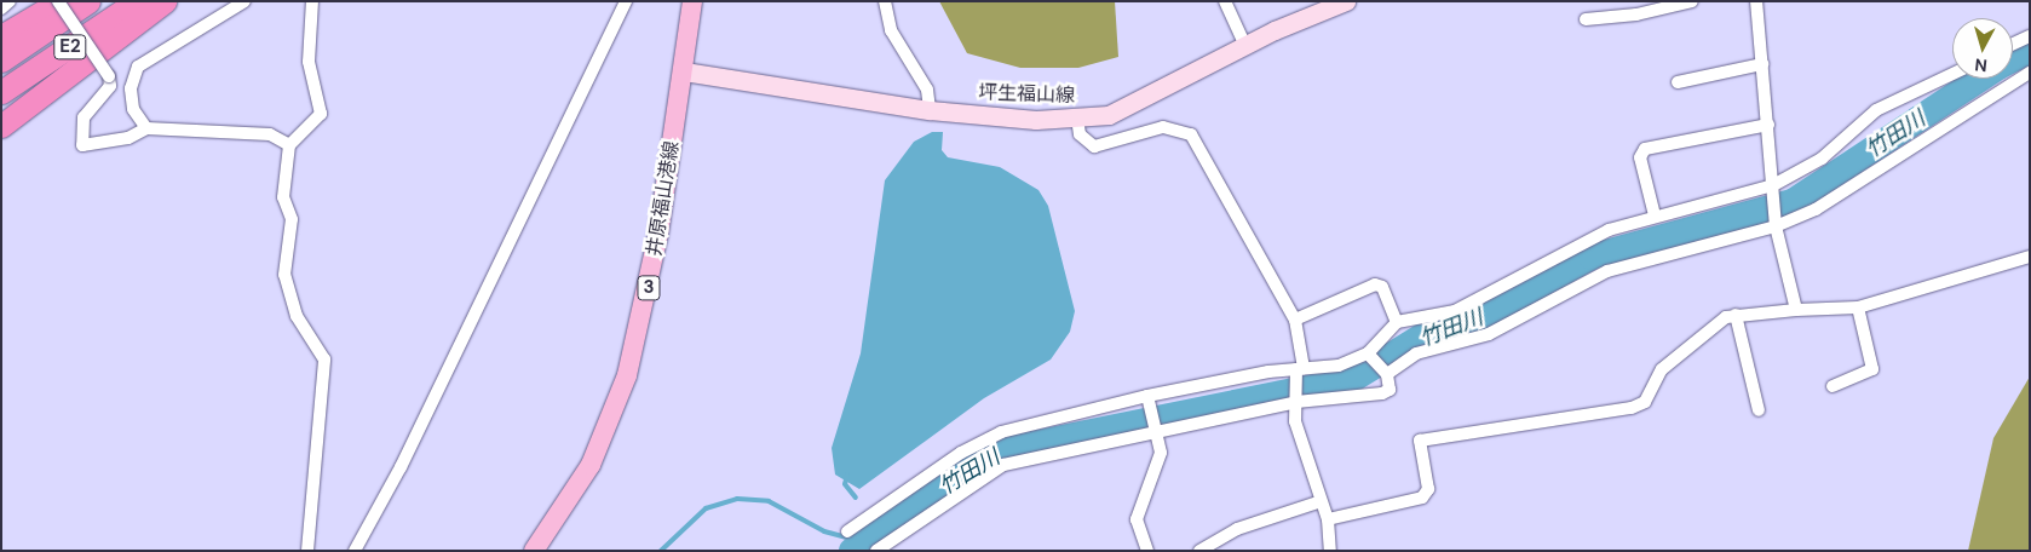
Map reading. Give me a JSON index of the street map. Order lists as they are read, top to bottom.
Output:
{
  "streets": {
    "highway": ["E2"],
    "main road": ["坪生福山線", "井原福山港線", "3"]
  },
  "crossings": [
    ["坪生福山線", "井原福山港線"]
  ],
  "water": ["竹田川"],
  "north": "bottom"
}
